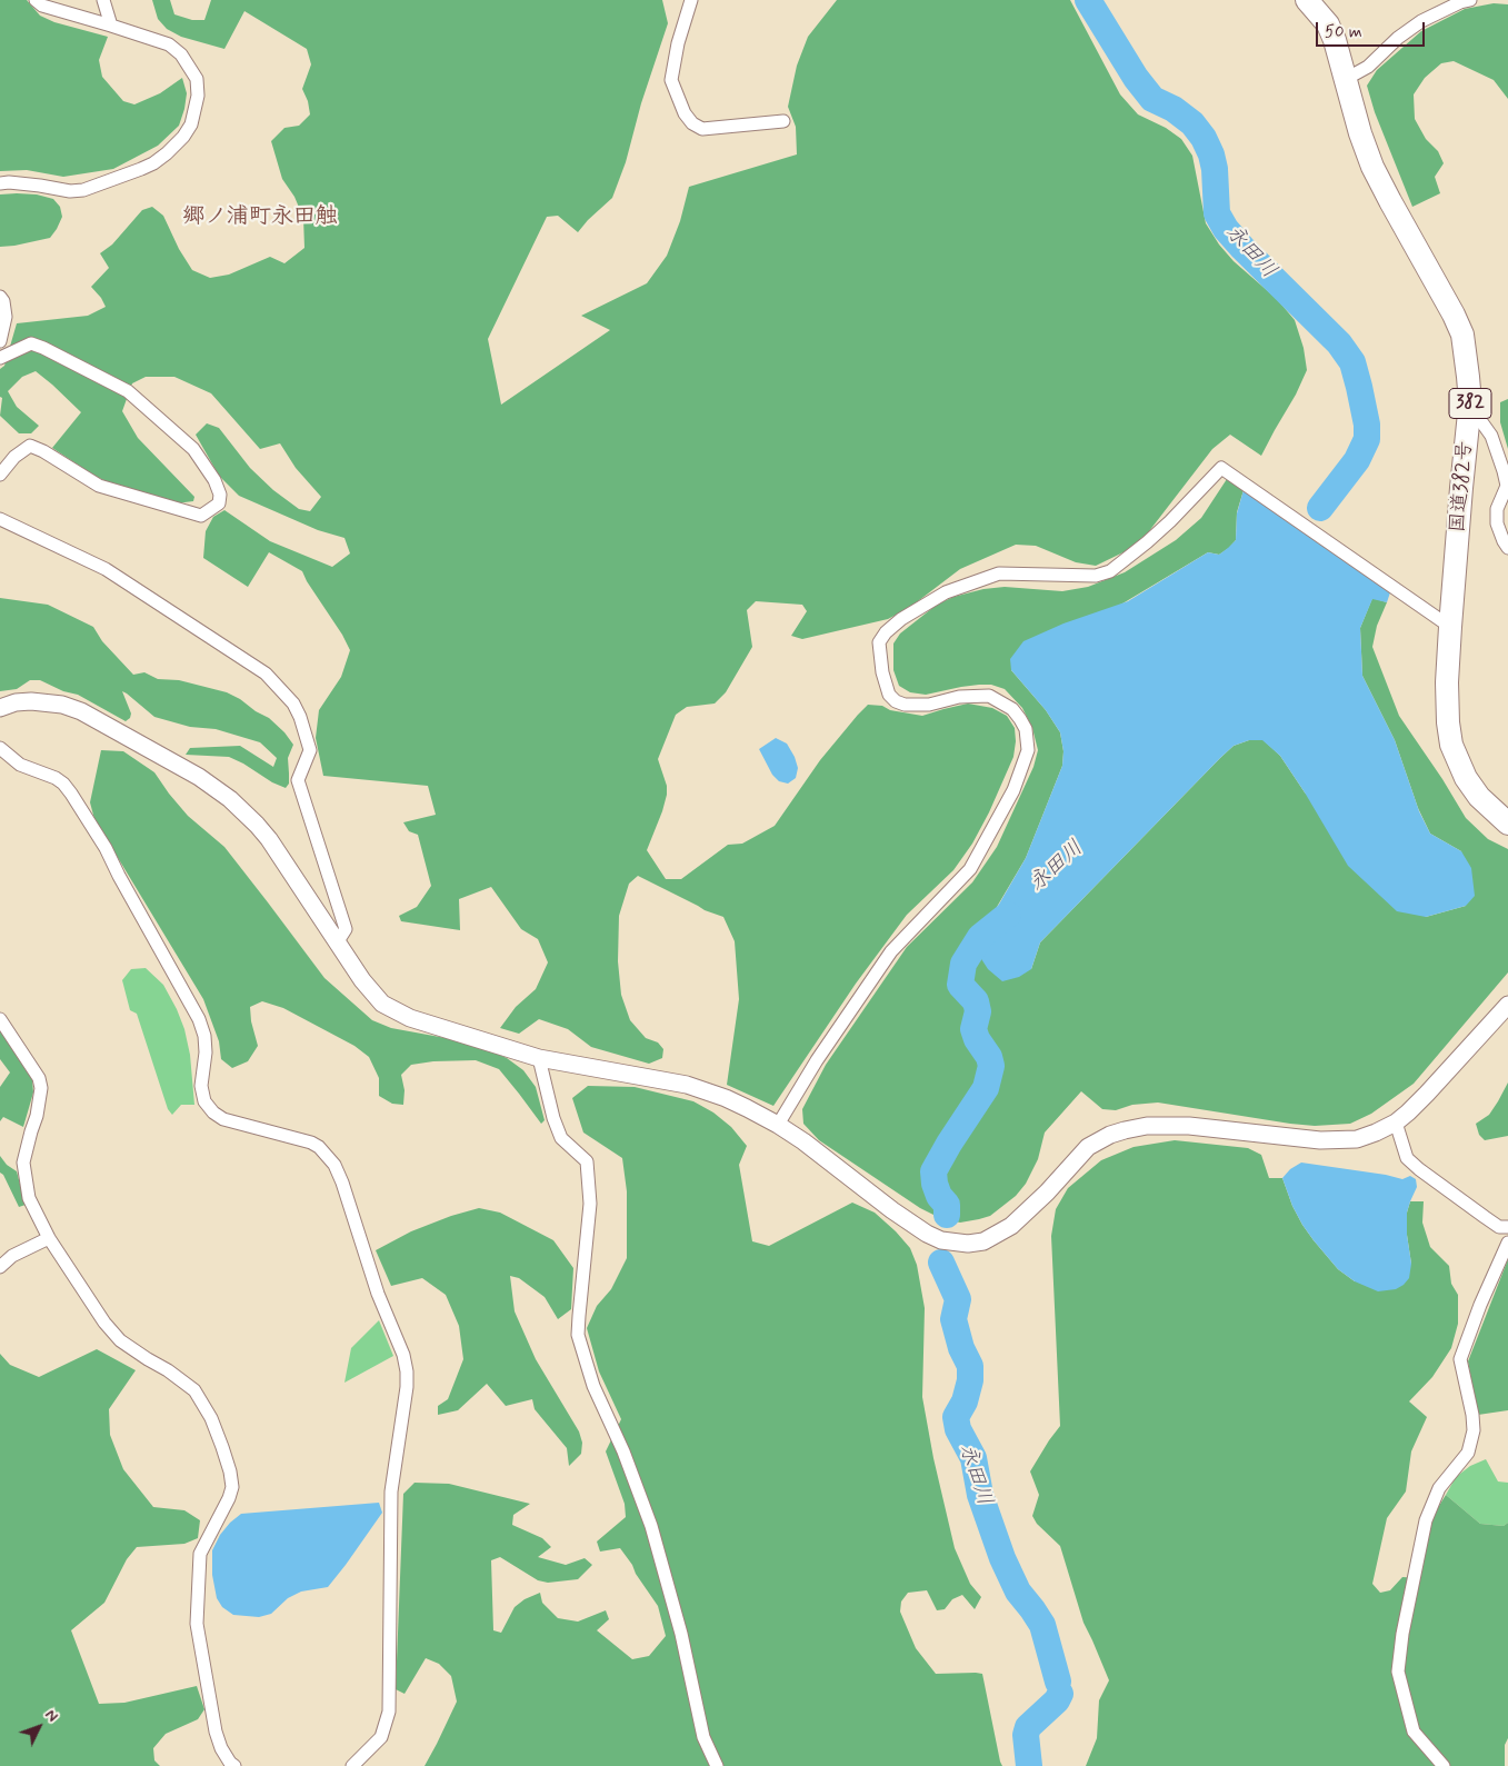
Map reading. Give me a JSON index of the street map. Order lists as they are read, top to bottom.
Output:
{
  "streets": {
    "highway": ["382", "国道382号"]
  },
  "districts": ["郷ノ浦町永田触"],
  "water": ["永田川"],
  "scale_bar": "50 m",
  "north": "top right"
}
